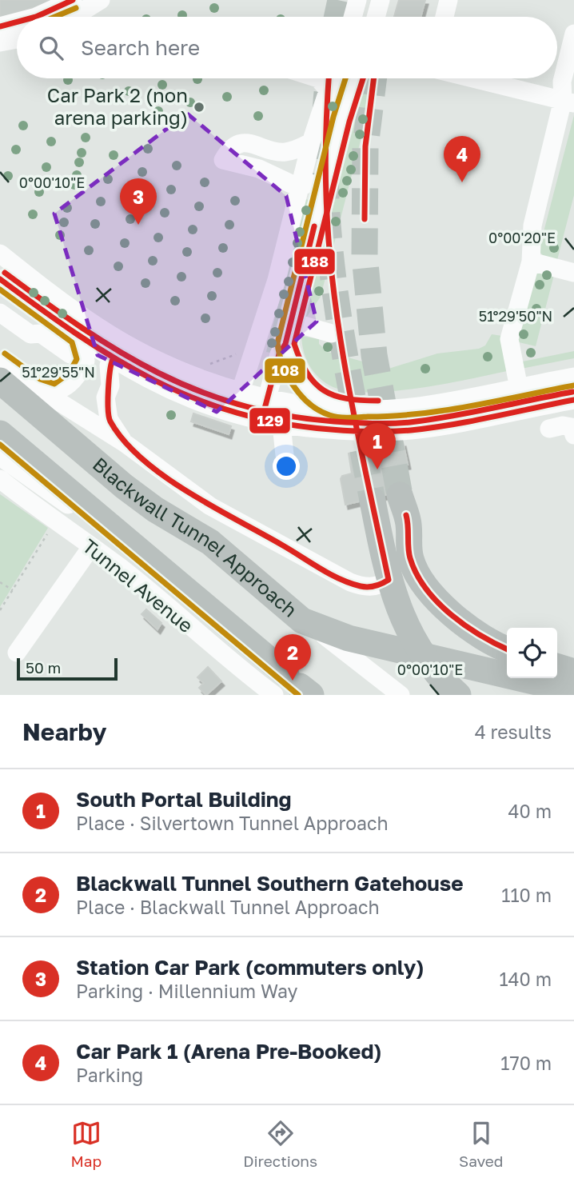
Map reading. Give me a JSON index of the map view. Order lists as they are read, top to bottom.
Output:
{
  "streets": {
    "highway": ["Blackwall Tunnel Approach"],
    "street": ["Tunnel Avenue"]
  },
  "crossings": [
    ["Blackwall Tunnel Approach", "Tunnel Avenue"]
  ],
  "places": ["Car Park 2 (non arena parking)"],
  "lines": ["transit line 129", "transit line 108", "transit line 188"],
  "scale_bar": "50 m",
  "page": {
    "search": "Search here",
    "pins": [
      "4",
      "3",
      "1",
      "2"
    ],
    "scale": "50 m",
    "heading": ["Nearby", "4 results"],
    "list": [
      {
        "mark": "1",
        "name": "South Portal Building",
        "note": "Place · Silvertown Tunnel Approach",
        "value": "40 m"
      },
      {
        "mark": "2",
        "name": "Blackwall Tunnel Southern Gatehouse",
        "note": "Place · Blackwall Tunnel Approach",
        "value": "110 m"
      },
      {
        "mark": "3",
        "name": "Station Car Park (commuters only)",
        "note": "Parking · Millennium Way",
        "value": "140 m"
      },
      {
        "mark": "4",
        "name": "Car Park 1 (Arena Pre-Booked)",
        "note": "Parking",
        "value": "170 m"
      }
    ],
    "nav": ["Map", "Directions", "Saved"]
  },
  "coordinates": [
    "0°00'10\"E",
    "0°00'20\"E",
    "51°29'50\"N",
    "51°29'55\"N"
  ]
}
